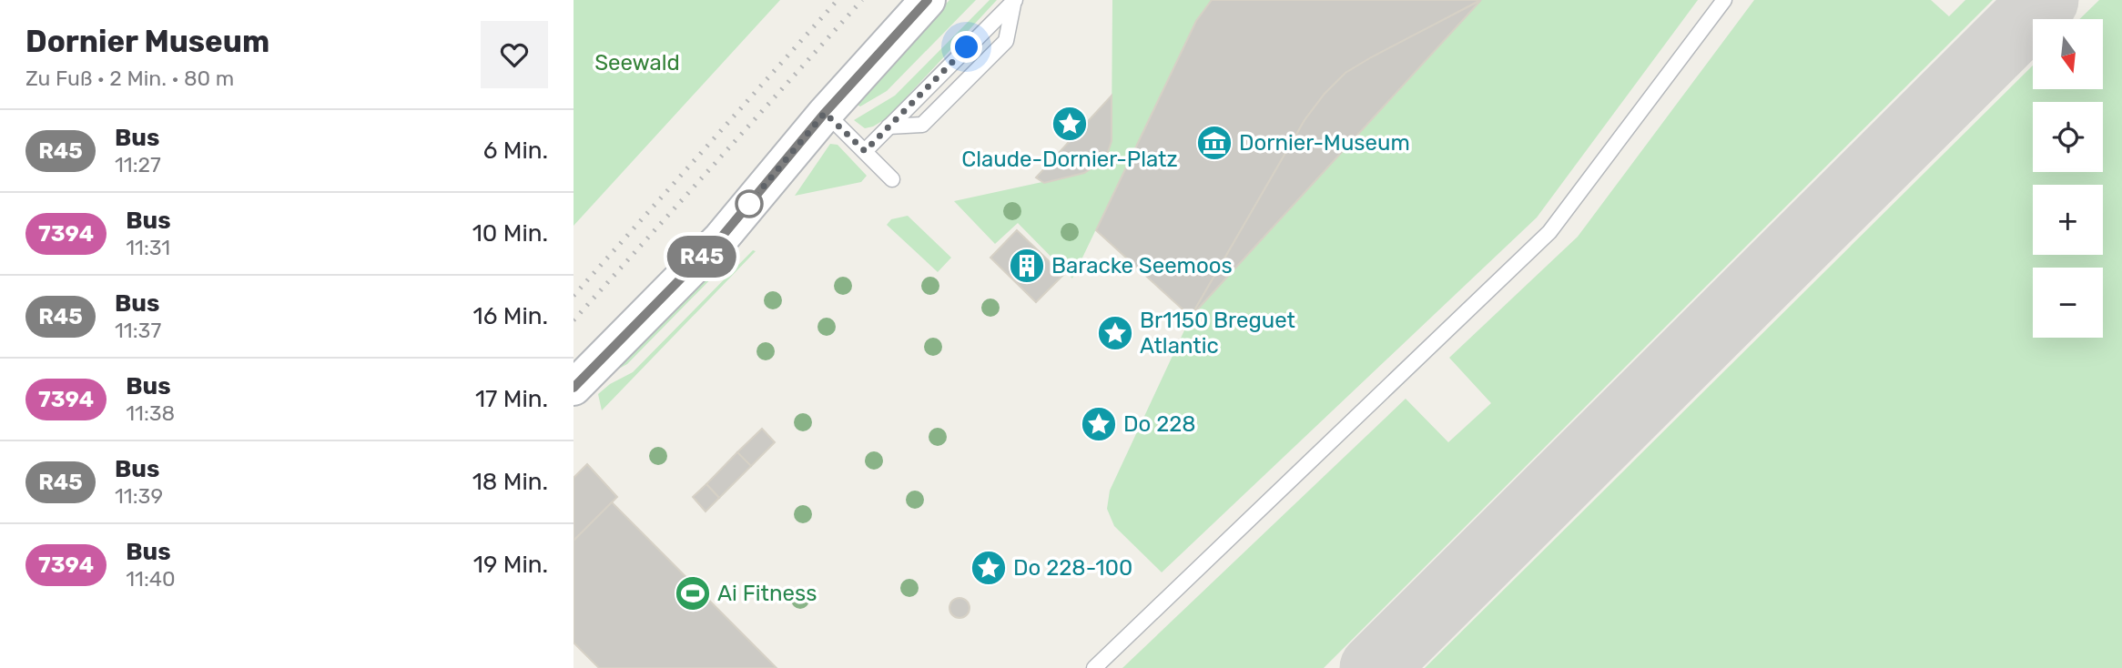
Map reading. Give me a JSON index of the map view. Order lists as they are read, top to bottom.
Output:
{
  "parks": ["Seewald"],
  "places": {
    "place": [
      "Claude-Dornier-Platz",
      "Br1150 Breguet Atlantic",
      "Do 228",
      "Do 228-100"
    ],
    "museum": ["Dornier-Museum"],
    "building": ["Baracke Seemoos"],
    "sports": ["Ai Fitness"]
  },
  "lines": ["bus line R45"],
  "north": "bottom",
  "page": {
    "heading": ["Dornier Museum", "Zu Fuß · 2 Min. · 80 m"],
    "on_map": "R45",
    "map_buttons": ["+", "−"],
    "list": [
      {
        "mark": "R45",
        "name": "Bus",
        "note": "11:27",
        "value": "6 Min."
      },
      {
        "mark": "7394",
        "name": "Bus",
        "note": "11:31",
        "value": "10 Min."
      },
      {
        "mark": "R45",
        "name": "Bus",
        "note": "11:37",
        "value": "16 Min."
      },
      {
        "mark": "7394",
        "name": "Bus",
        "note": "11:38",
        "value": "17 Min."
      },
      {
        "mark": "R45",
        "name": "Bus",
        "note": "11:39",
        "value": "18 Min."
      },
      {
        "mark": "7394",
        "name": "Bus",
        "note": "11:40",
        "value": "19 Min."
      }
    ]
  }
}
